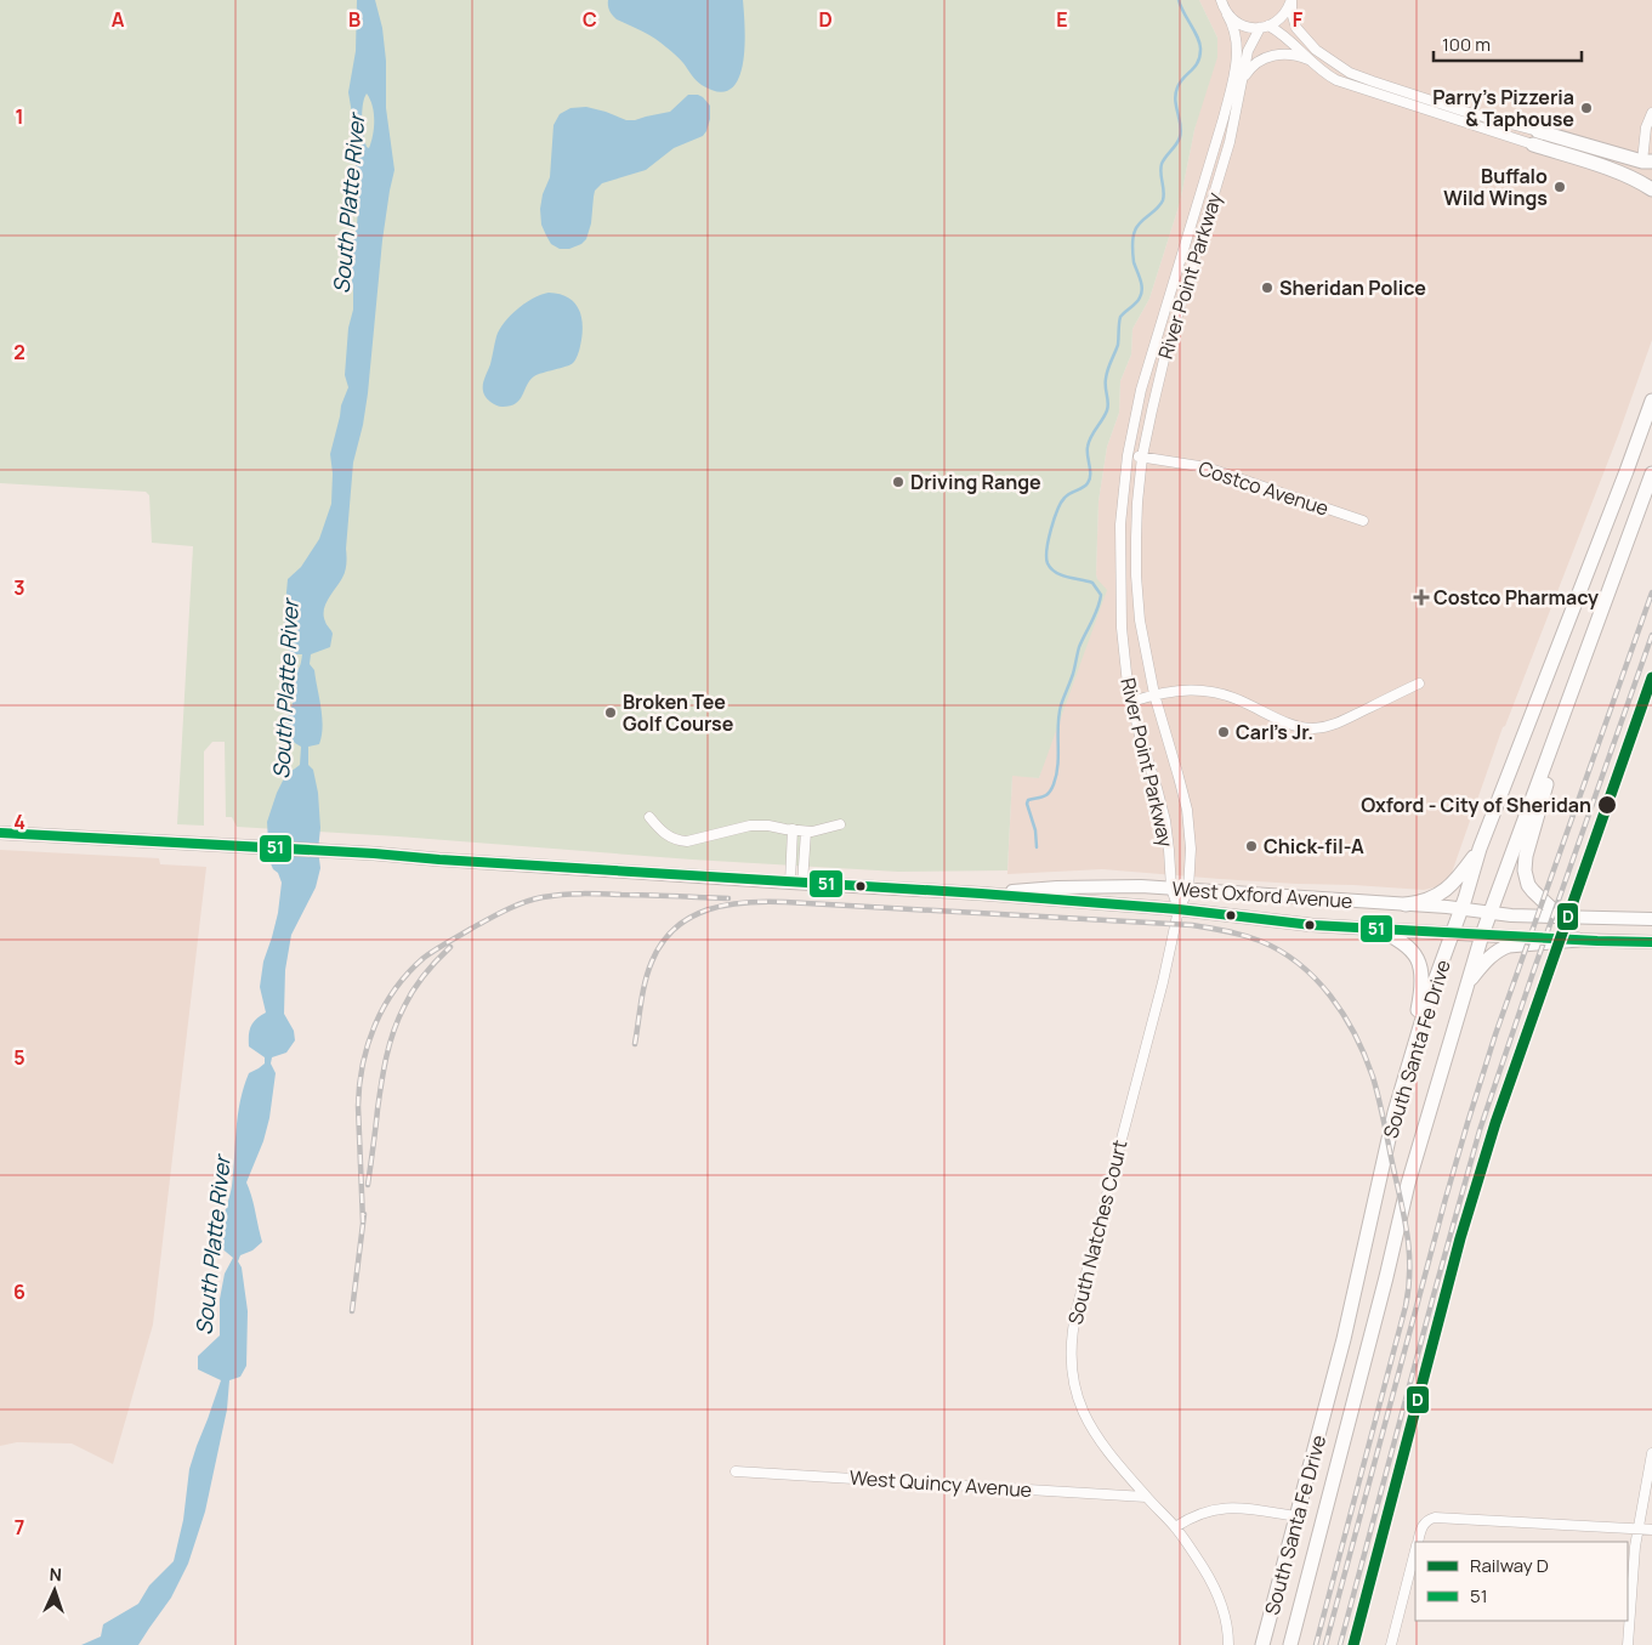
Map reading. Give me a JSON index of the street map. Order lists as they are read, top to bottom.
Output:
{
  "streets": {
    "highway": ["South Santa Fe Drive"],
    "main road": ["West Oxford Avenue"],
    "street": [
      "River Point Parkway",
      "Costco Avenue",
      "South Natches Court",
      "West Quincy Avenue"
    ]
  },
  "crossings": [
    ["River Point Parkway", "Costco Avenue"],
    ["River Point Parkway", "West Oxford Avenue"],
    ["River Point Parkway", "South Natches Court"],
    ["West Oxford Avenue", "South Santa Fe Drive"],
    ["West Oxford Avenue", "South Natches Court"],
    ["South Natches Court", "West Quincy Avenue"]
  ],
  "water": ["South Platte River"],
  "places": {
    "other": [
      "Parry's Pizzeria & Taphouse",
      "Buffalo Wild Wings",
      "Sheridan Police",
      "Driving Range",
      "Broken Tee Golf Course",
      "Carl's Jr.",
      "Oxford - City of Sheridan",
      "Chick-fil-A"
    ],
    "health": ["Costco Pharmacy"]
  },
  "lines": ["rail line D", "transit line 51"],
  "legend": ["Railway D", "51"],
  "scale_bar": "100 m",
  "north": "top",
  "grid": {
    "columns": [
      "A",
      "B",
      "C",
      "D",
      "E",
      "F"
    ],
    "rows": [
      "1",
      "2",
      "3",
      "4",
      "5",
      "6",
      "7"
    ]
  }
}
